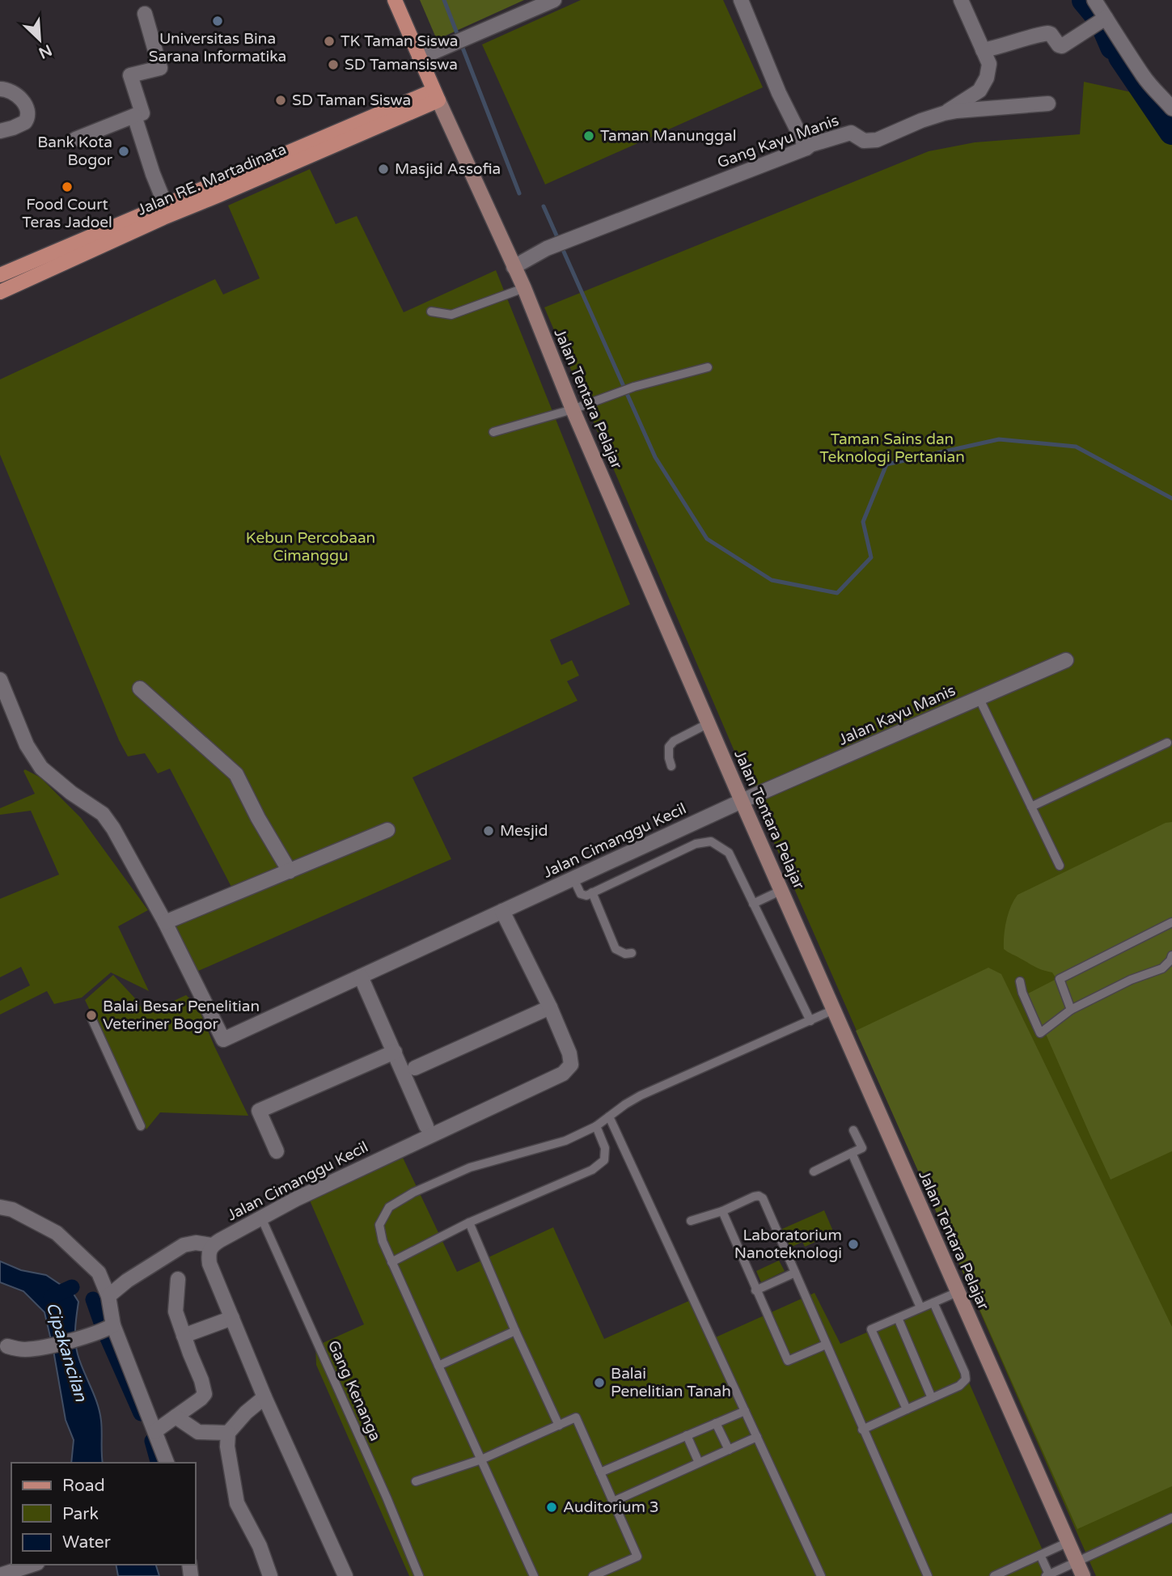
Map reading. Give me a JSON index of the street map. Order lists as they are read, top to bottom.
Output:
{
  "streets": {
    "main road": ["Jalan RE. Martadinata", "Jalan Tentara Pelajar"],
    "street": ["Gang Kayu Manis", "Jalan Kayu Manis", "Jalan Cimanggu Kecil"],
    "lane": ["Gang Kenanga"]
  },
  "crossings": [
    ["Gang Kayu Manis", "Jalan Tentara Pelajar"],
    ["Jalan RE. Martadinata", "Jalan Tentara Pelajar"],
    ["Jalan Tentara Pelajar", "Jalan Kayu Manis"],
    ["Jalan Tentara Pelajar", "Jalan Cimanggu Kecil"],
    ["Jalan Kayu Manis", "Jalan Cimanggu Kecil"],
    ["Jalan Cimanggu Kecil", "Gang Kenanga"]
  ],
  "water": ["Cipakancilan"],
  "parks": ["Taman Sains dan Teknologi Pertanian", "Kebun Percobaan Cimanggu"],
  "places": [
    "Universitas Bina Sarana Informatika",
    "TK Taman Siswa",
    "SD Tamansiswa",
    "SD Taman Siswa",
    "Taman Manunggal",
    "Bank Kota Bogor",
    "Masjid Assofia",
    "Food Court Teras Jadoel",
    "Mesjid",
    "Balai Besar Penelitian Veteriner Bogor",
    "Laboratorium Nanoteknologi",
    "Balai Penelitian Tanah",
    "Auditorium 3"
  ],
  "legend": ["Road", "Park", "Water"],
  "north": "bottom right"
}
